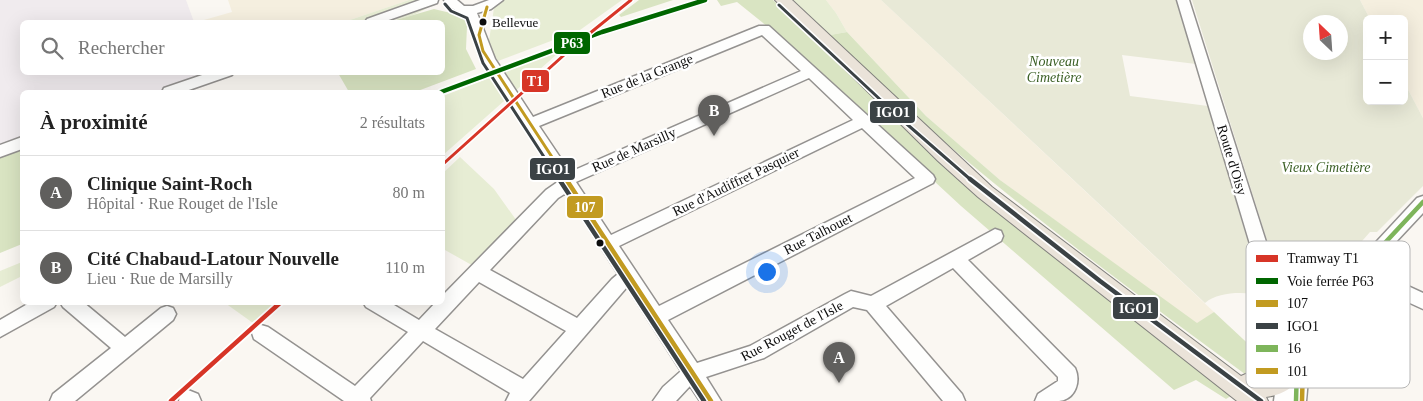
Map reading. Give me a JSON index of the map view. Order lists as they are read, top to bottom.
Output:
{
  "streets": {
    "street": [
      "Rue de la Grange",
      "Rue de Marsilly",
      "Route d'Oisy",
      "Rue d'Audiffret Pasquier",
      "Rue Talhouet",
      "Rue Rouget de l'Isle"
    ]
  },
  "crossings": [
    ["Rue de la Grange", "Rue de Marsilly"],
    ["Rue d'Audiffret Pasquier", "Rue Talhouet"]
  ],
  "parks": ["Nouveau Cimetière", "Vieux Cimetière"],
  "places": ["Bellevue"],
  "lines": [
    "tram line T1",
    "rail line P63",
    "transit line IGO1",
    "transit line 107",
    "transit line 16",
    "transit line 101"
  ],
  "legend": [
    "Tramway T1",
    "Voie ferrée P63",
    "107",
    "IGO1",
    "16",
    "101"
  ],
  "north": "top left",
  "page": {
    "map_buttons": ["+", "−"],
    "search": "Rechercher",
    "heading": ["À proximité", "2 résultats"],
    "pins": ["B", "A"],
    "list": [
      {
        "mark": "A",
        "name": "Clinique Saint-Roch",
        "note": "Hôpital · Rue Rouget de l'Isle",
        "value": "80 m"
      },
      {
        "mark": "B",
        "name": "Cité Chabaud-Latour Nouvelle",
        "note": "Lieu · Rue de Marsilly",
        "value": "110 m"
      }
    ]
  }
}
